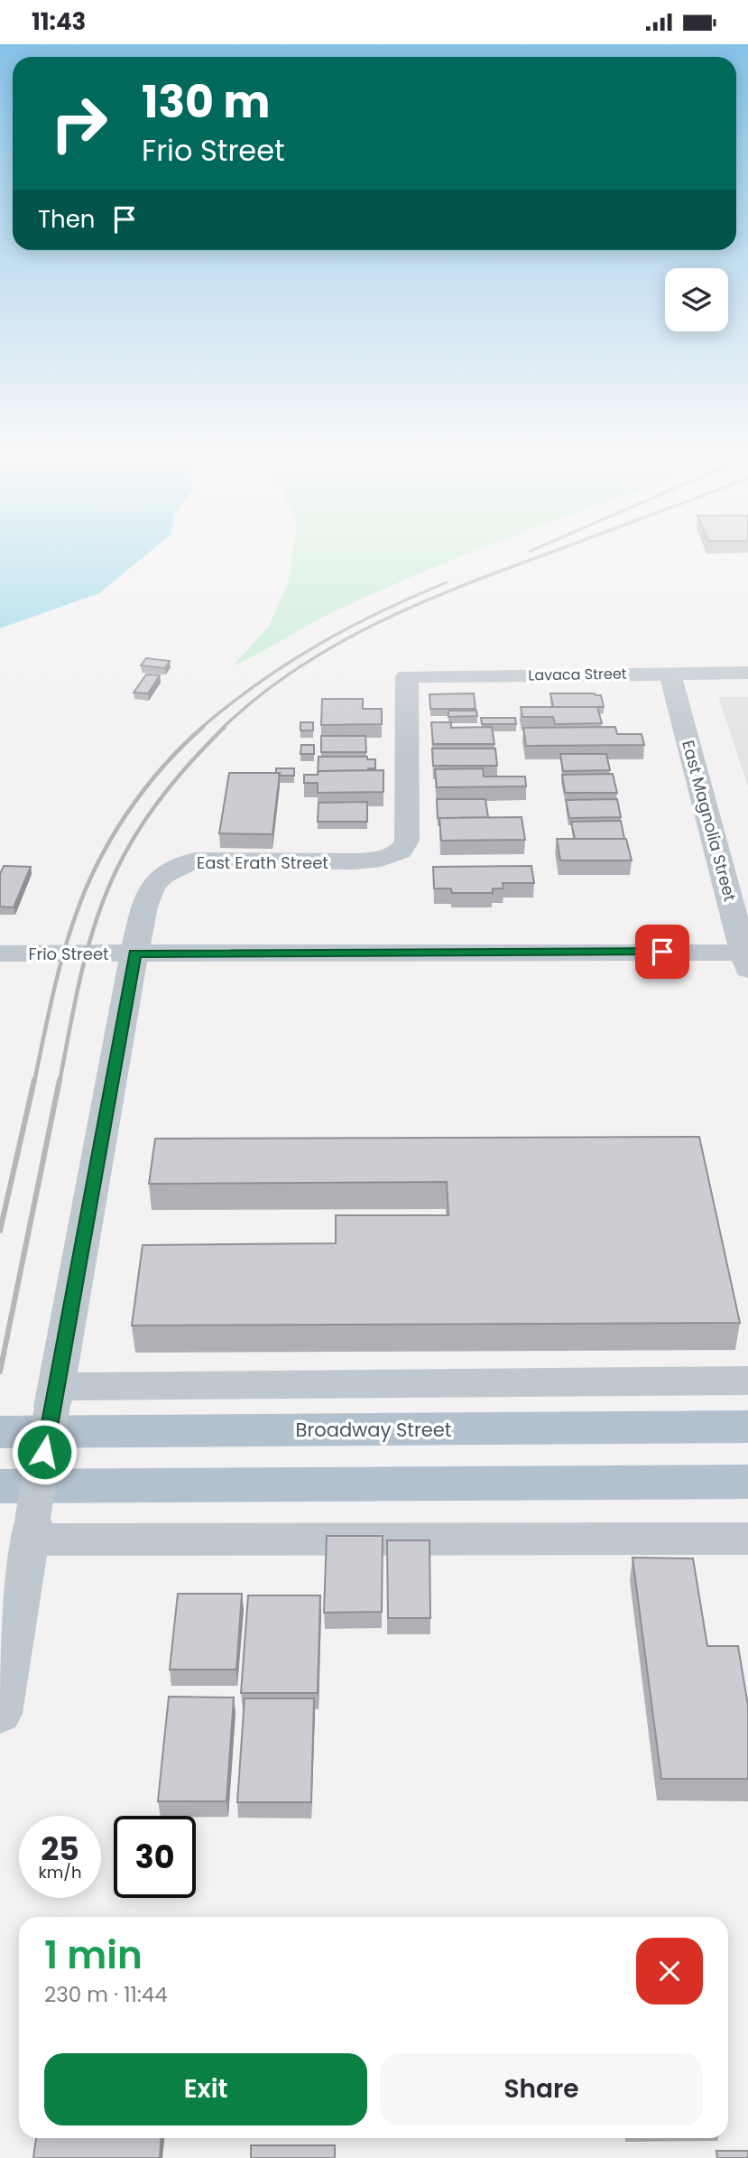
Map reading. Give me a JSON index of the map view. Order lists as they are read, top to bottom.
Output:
{
  "streets": {
    "main road": ["Broadway Street"],
    "street": [
      "Lavaca Street",
      "East Magnolia Street",
      "East Erath Street",
      "Frio Street"
    ]
  },
  "crossings": [
    ["Lavaca Street", "East Magnolia Street"],
    ["Lavaca Street", "East Erath Street"],
    ["East Magnolia Street", "Frio Street"],
    ["East Erath Street", "Frio Street"]
  ],
  "page": {
    "status": "11:43",
    "turn": ["130 m", "Frio Street"],
    "then": "Then",
    "speed": "25 km/h",
    "limit": "30",
    "heading": ["1 min", "230 m · 11:44"],
    "buttons": ["Exit", "Share"]
  }
}
